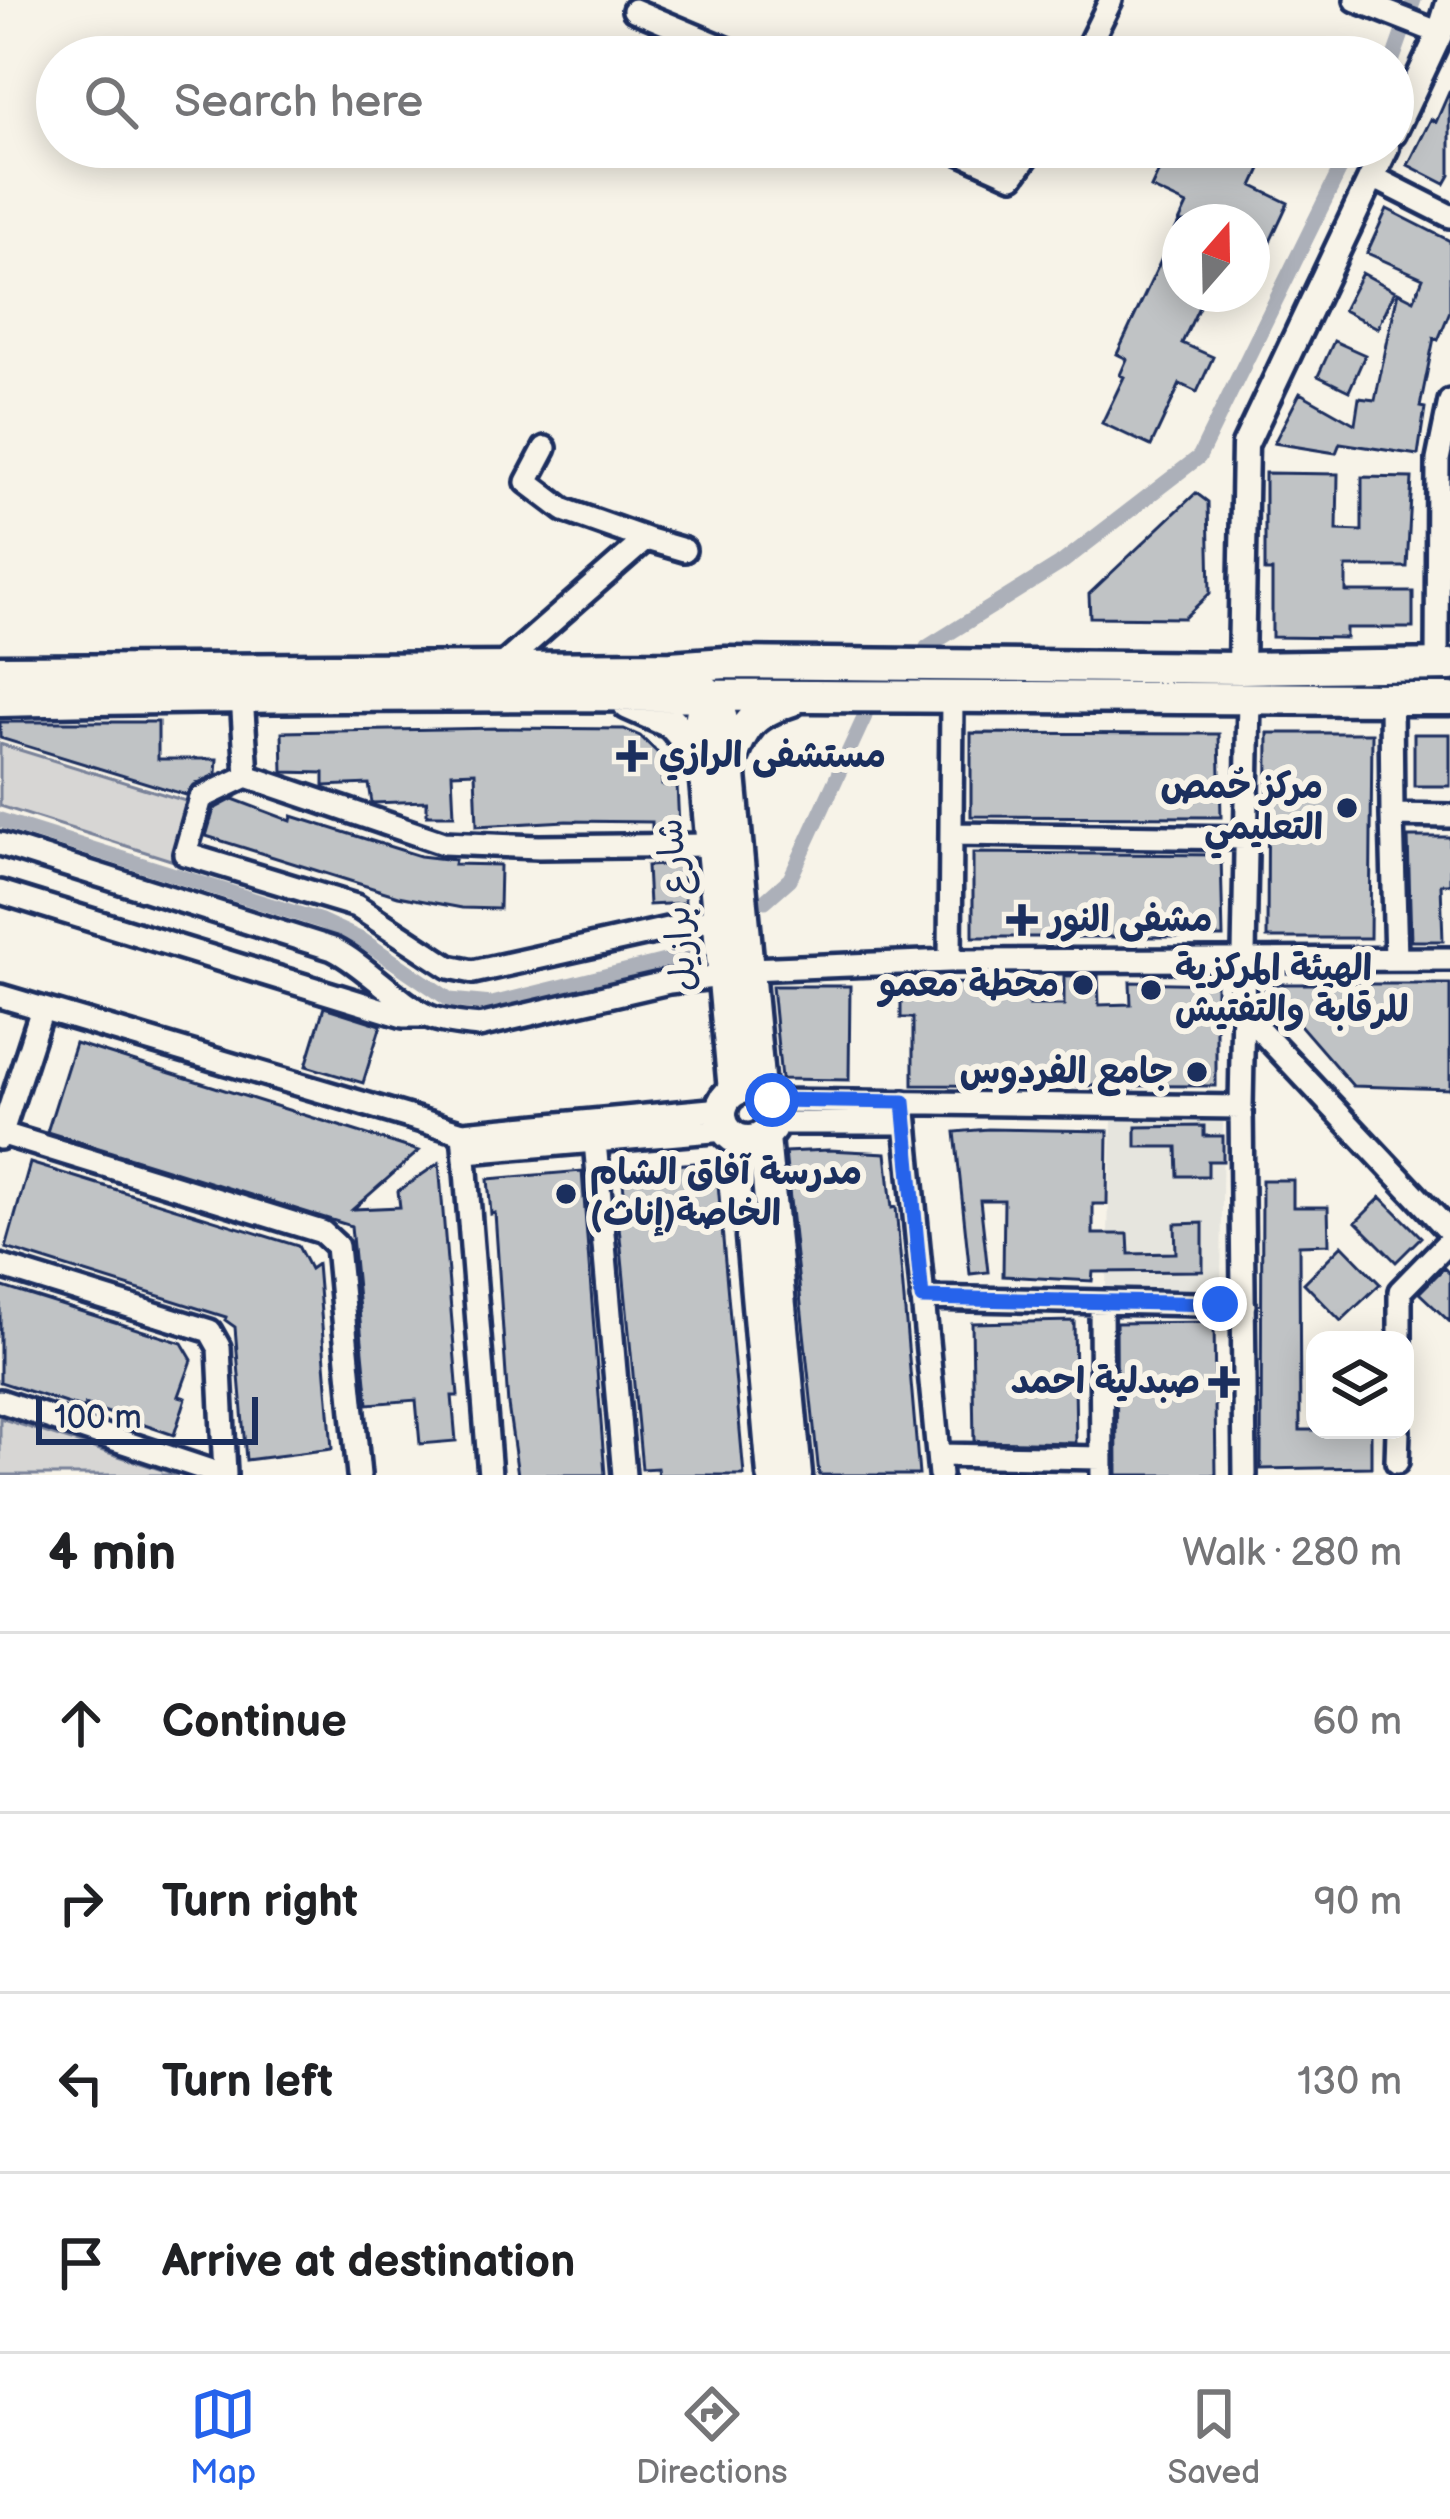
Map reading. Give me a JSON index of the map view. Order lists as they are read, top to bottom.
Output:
{
  "streets": {
    "highway": ["شارع برازيل"]
  },
  "places": {
    "health": ["مستشفى الرازي", "مشفى النور", "صبدلية احمد"],
    "other": [
      "مركز حُمص التعليمي",
      "محطة معمو",
      "الهيئة المركزية للرقابة والتفتيش",
      "جامع الفردوس",
      "مدرسة آفاق الشام الخاصة(إناث)"
    ]
  },
  "scale_bar": "100 m",
  "north": "top",
  "page": {
    "search": "Search here",
    "scale": "100 m",
    "heading": ["4 min", "Walk · 280 m"],
    "list": [
      ["Continue", "60 m"],
      ["Turn right", "90 m"],
      ["Turn left", "130 m"],
      "Arrive at destination"
    ],
    "nav": ["Map", "Directions", "Saved"]
  }
}
